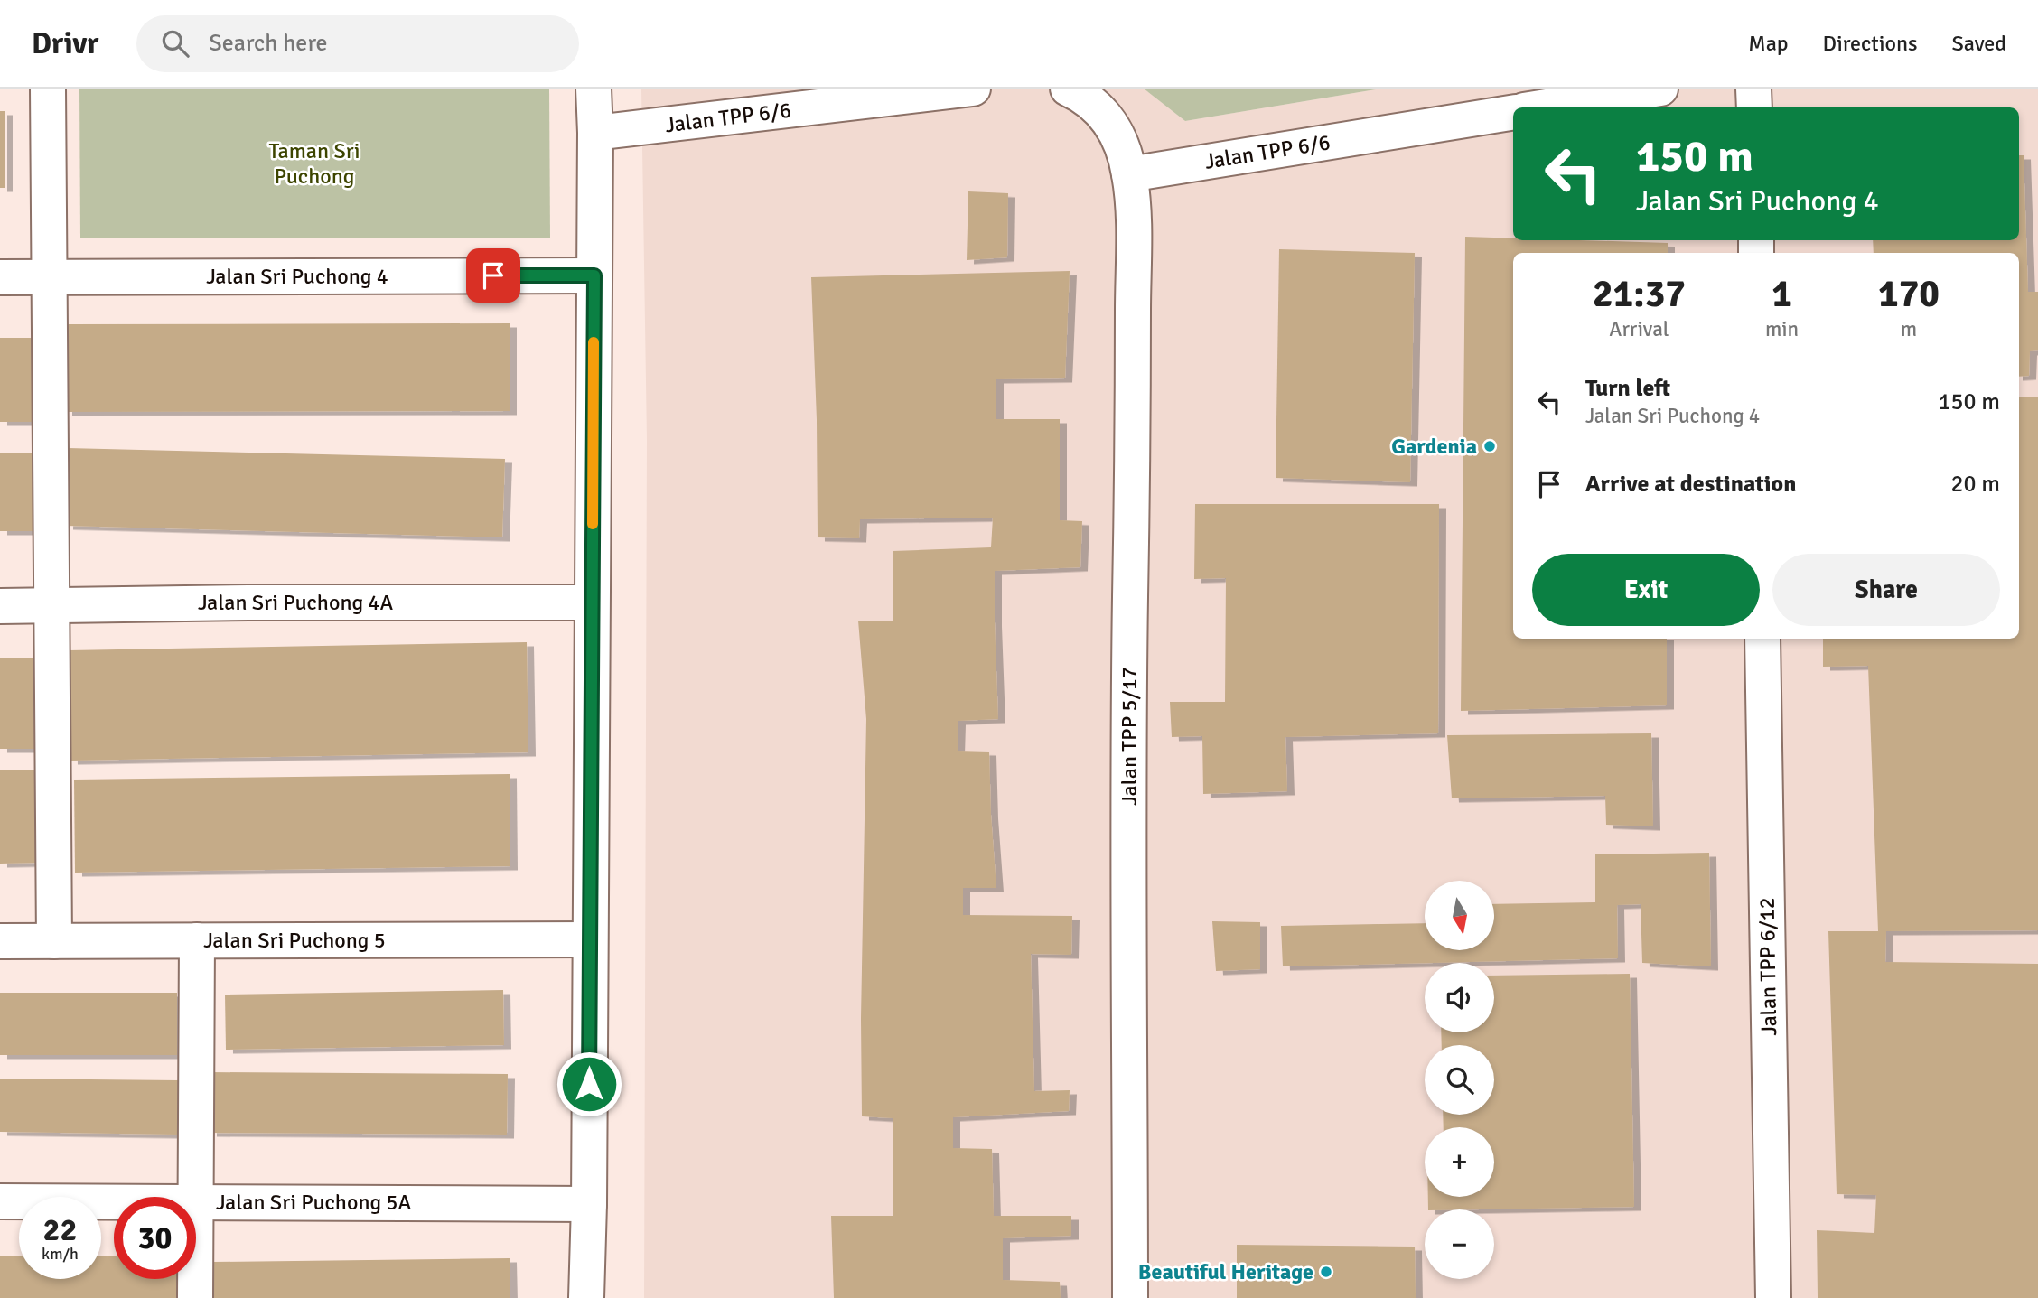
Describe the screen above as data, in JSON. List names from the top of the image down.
{
  "streets": {
    "street": [
      "Jalan TPP 6/6",
      "Jalan Sri Puchong 4",
      "Jalan Sri Puchong 4A",
      "Jalan TPP 5/17",
      "Jalan Sri Puchong 5",
      "Jalan TPP 6/12",
      "Jalan Sri Puchong 5A"
    ]
  },
  "crossings": [
    ["Jalan TPP 6/6", "Jalan TPP 5/17"]
  ],
  "parks": ["Taman Sri Puchong"],
  "places": ["Gardenia", "Beautiful Heritage"],
  "north": "bottom",
  "page": {
    "header": "Drivr",
    "search": "Search here",
    "nav": ["Map", "Directions", "Saved"],
    "turn": ["150 m", "Jalan Sri Puchong 4"],
    "eta": [
      "21:37",
      "Arrival",
      "1",
      "min",
      "170",
      "m"
    ],
    "list": [
      {
        "name": "Turn left",
        "note": "Jalan Sri Puchong 4",
        "value": "150 m"
      },
      {
        "name": "Arrive at destination",
        "value": "20 m"
      }
    ],
    "buttons": ["Exit", "Share"],
    "map_buttons": ["+", "−"],
    "speed": "22 km/h",
    "limit": "30"
  }
}
